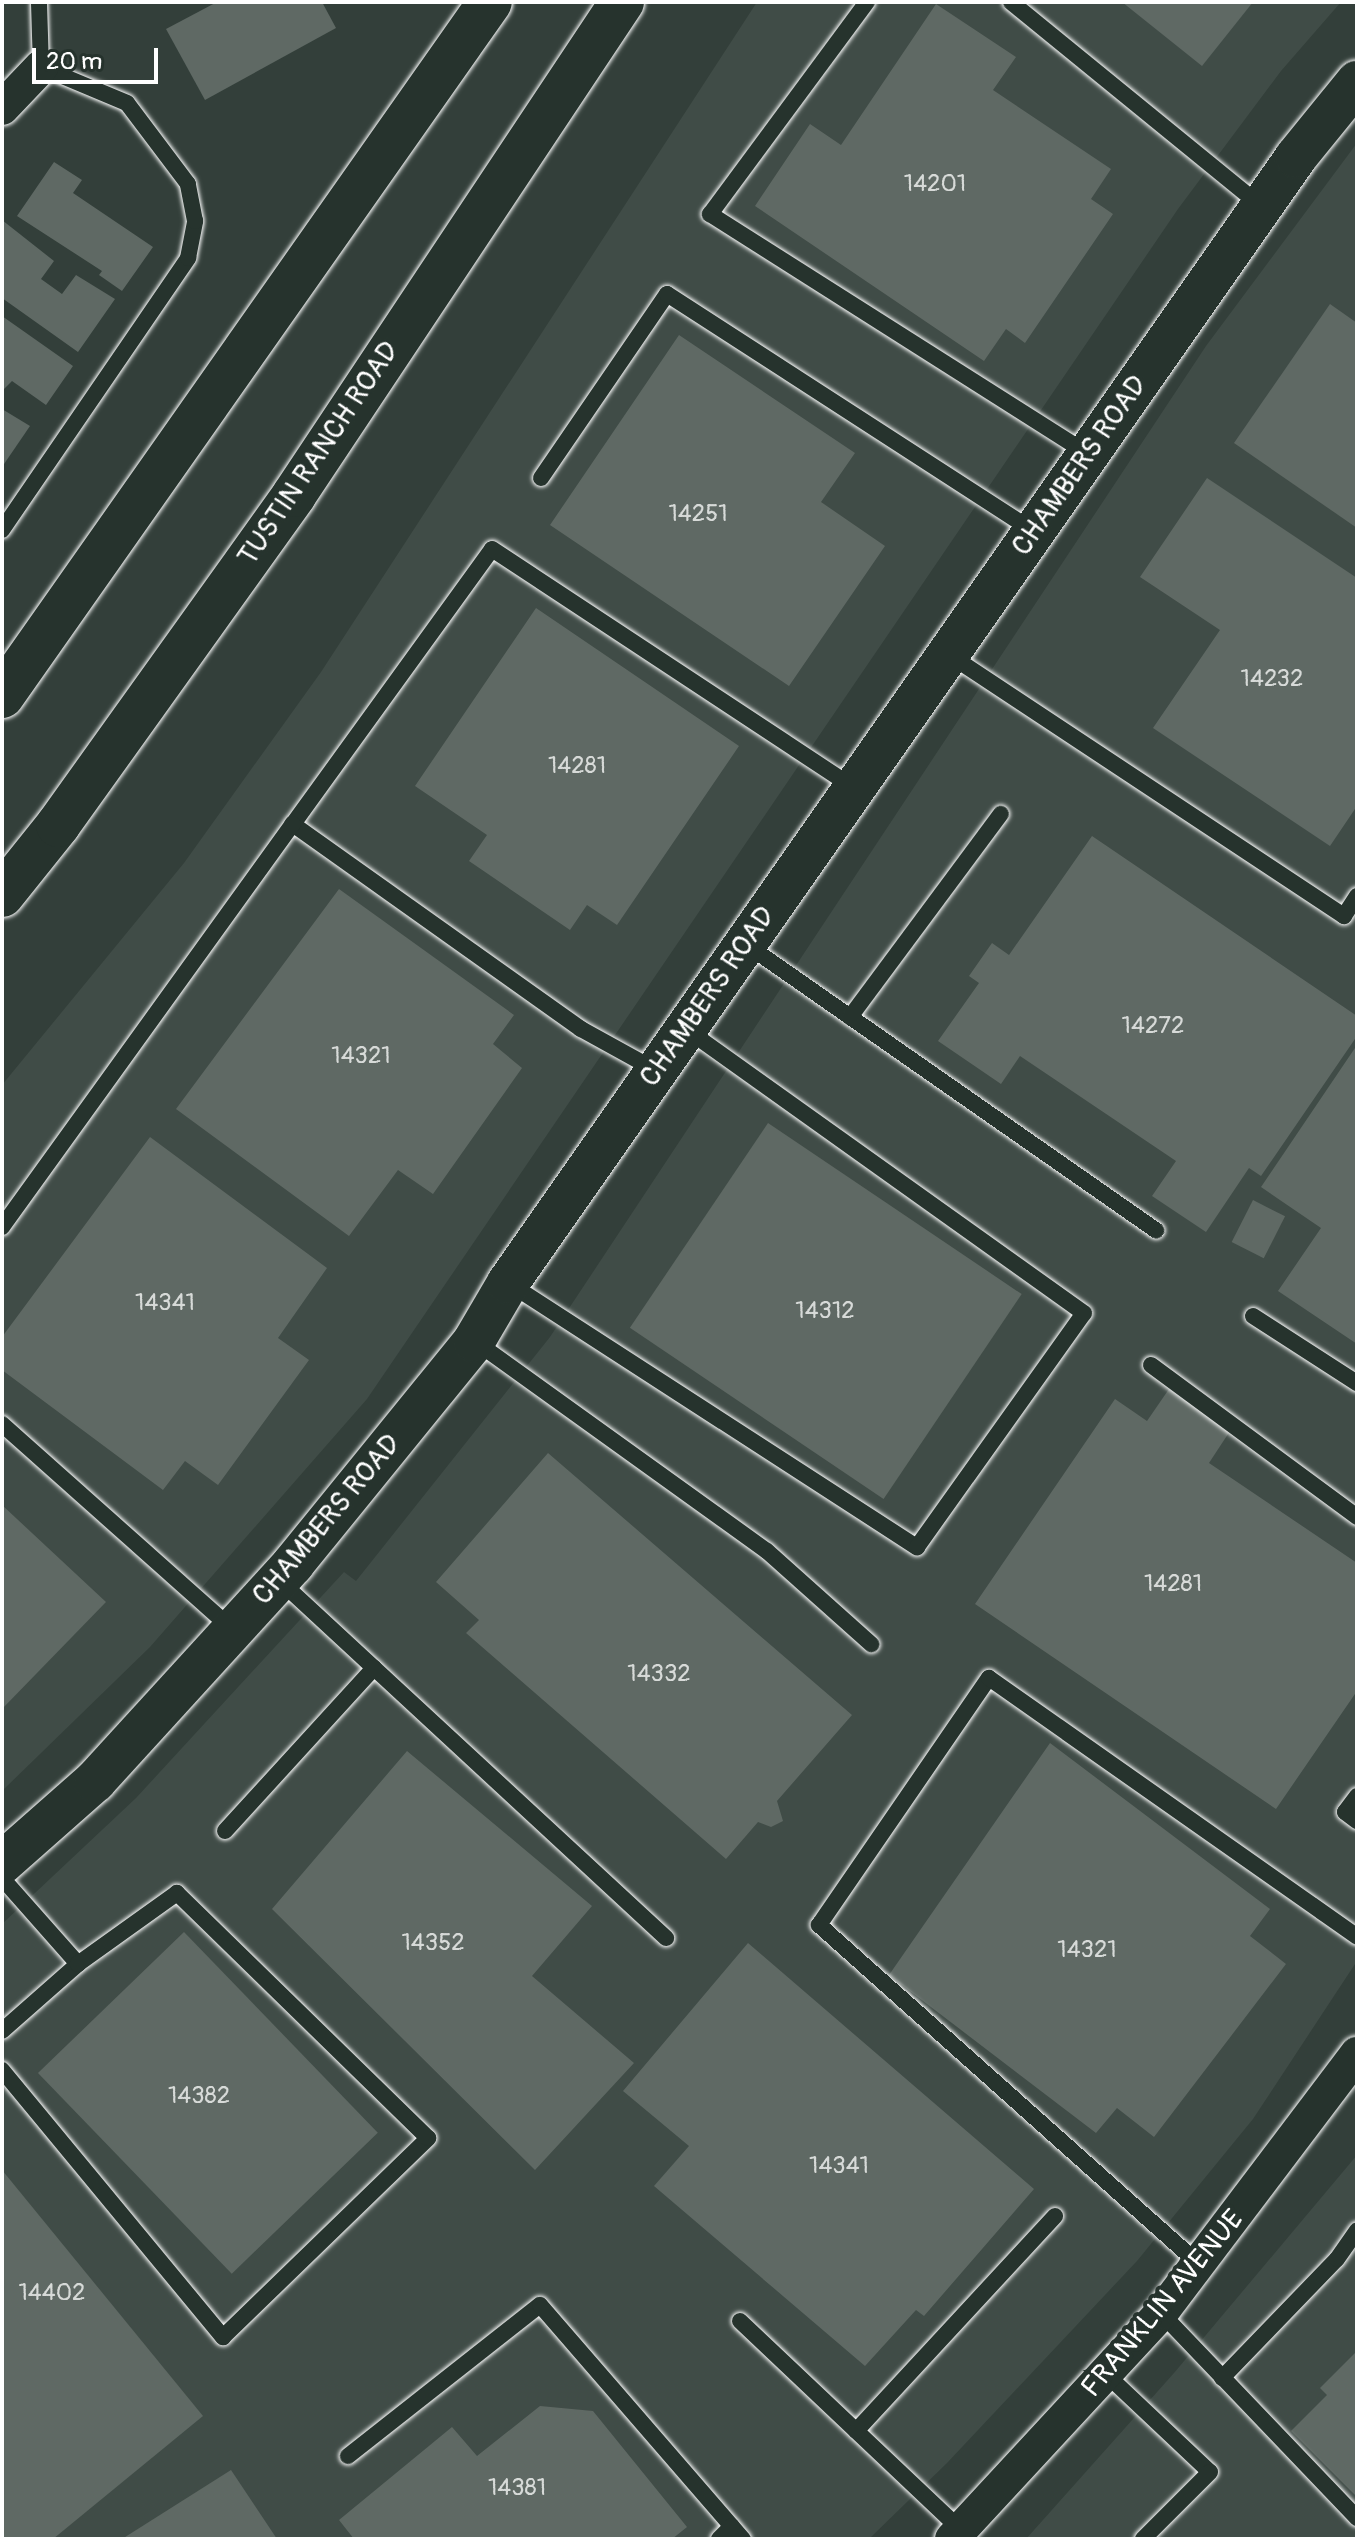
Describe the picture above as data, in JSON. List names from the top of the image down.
{
  "streets": {
    "main road": ["TUSTIN RANCH ROAD"],
    "street": ["CHAMBERS ROAD", "FRANKLIN AVENUE"]
  },
  "house_numbers": [
    "14201",
    "14251",
    "14232",
    "14281",
    "14272",
    "14321",
    "14341",
    "14312",
    "14281",
    "14332",
    "14352",
    "14321",
    "14382",
    "14341",
    "14402",
    "14381"
  ],
  "scale_bar": "20 m"
}
